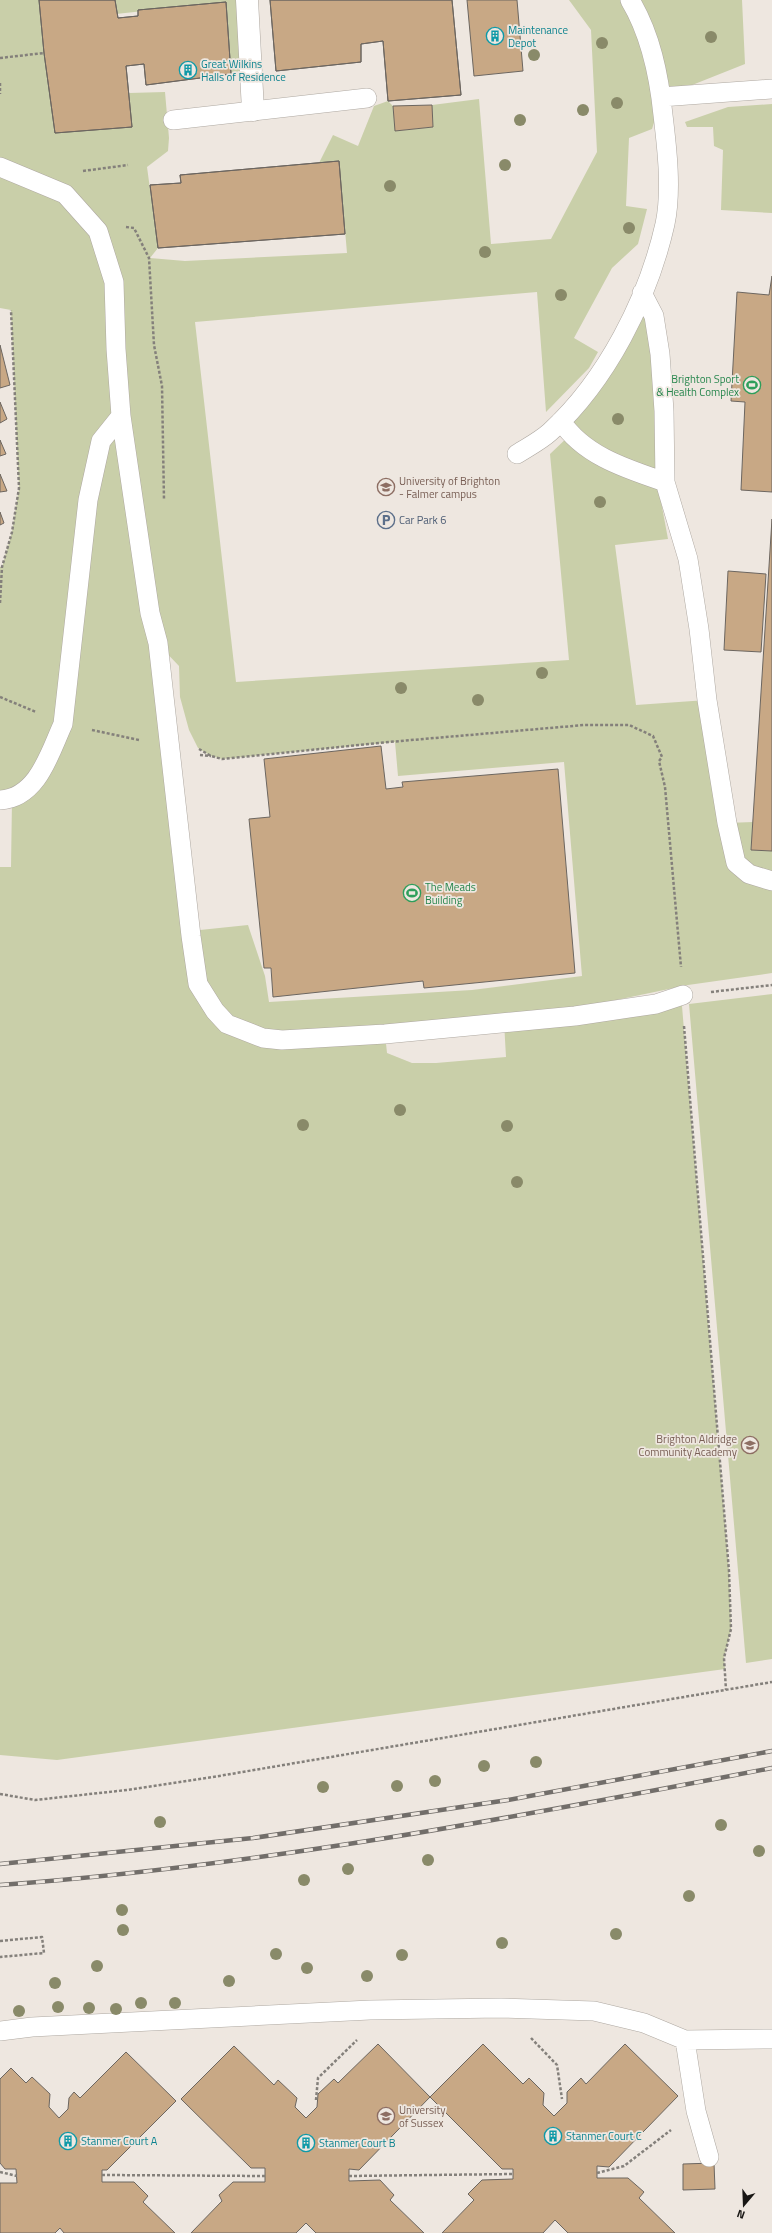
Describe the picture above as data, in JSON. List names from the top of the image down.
{
  "places": {
    "building": [
      "Maintenance Depot",
      "Great Wilkins Halls of Residence",
      "Stanmer Court C",
      "Stanmer Court A",
      "Stanmer Court B"
    ],
    "sports": ["Brighton Sport & Health Complex", "The Meads Building"],
    "school or university": ["University of Brighton - Falmer campus", "Brighton Aldridge Community Academy", "University of Sussex"],
    "parking": ["Car Park 6"]
  },
  "north": "bottom"
}
